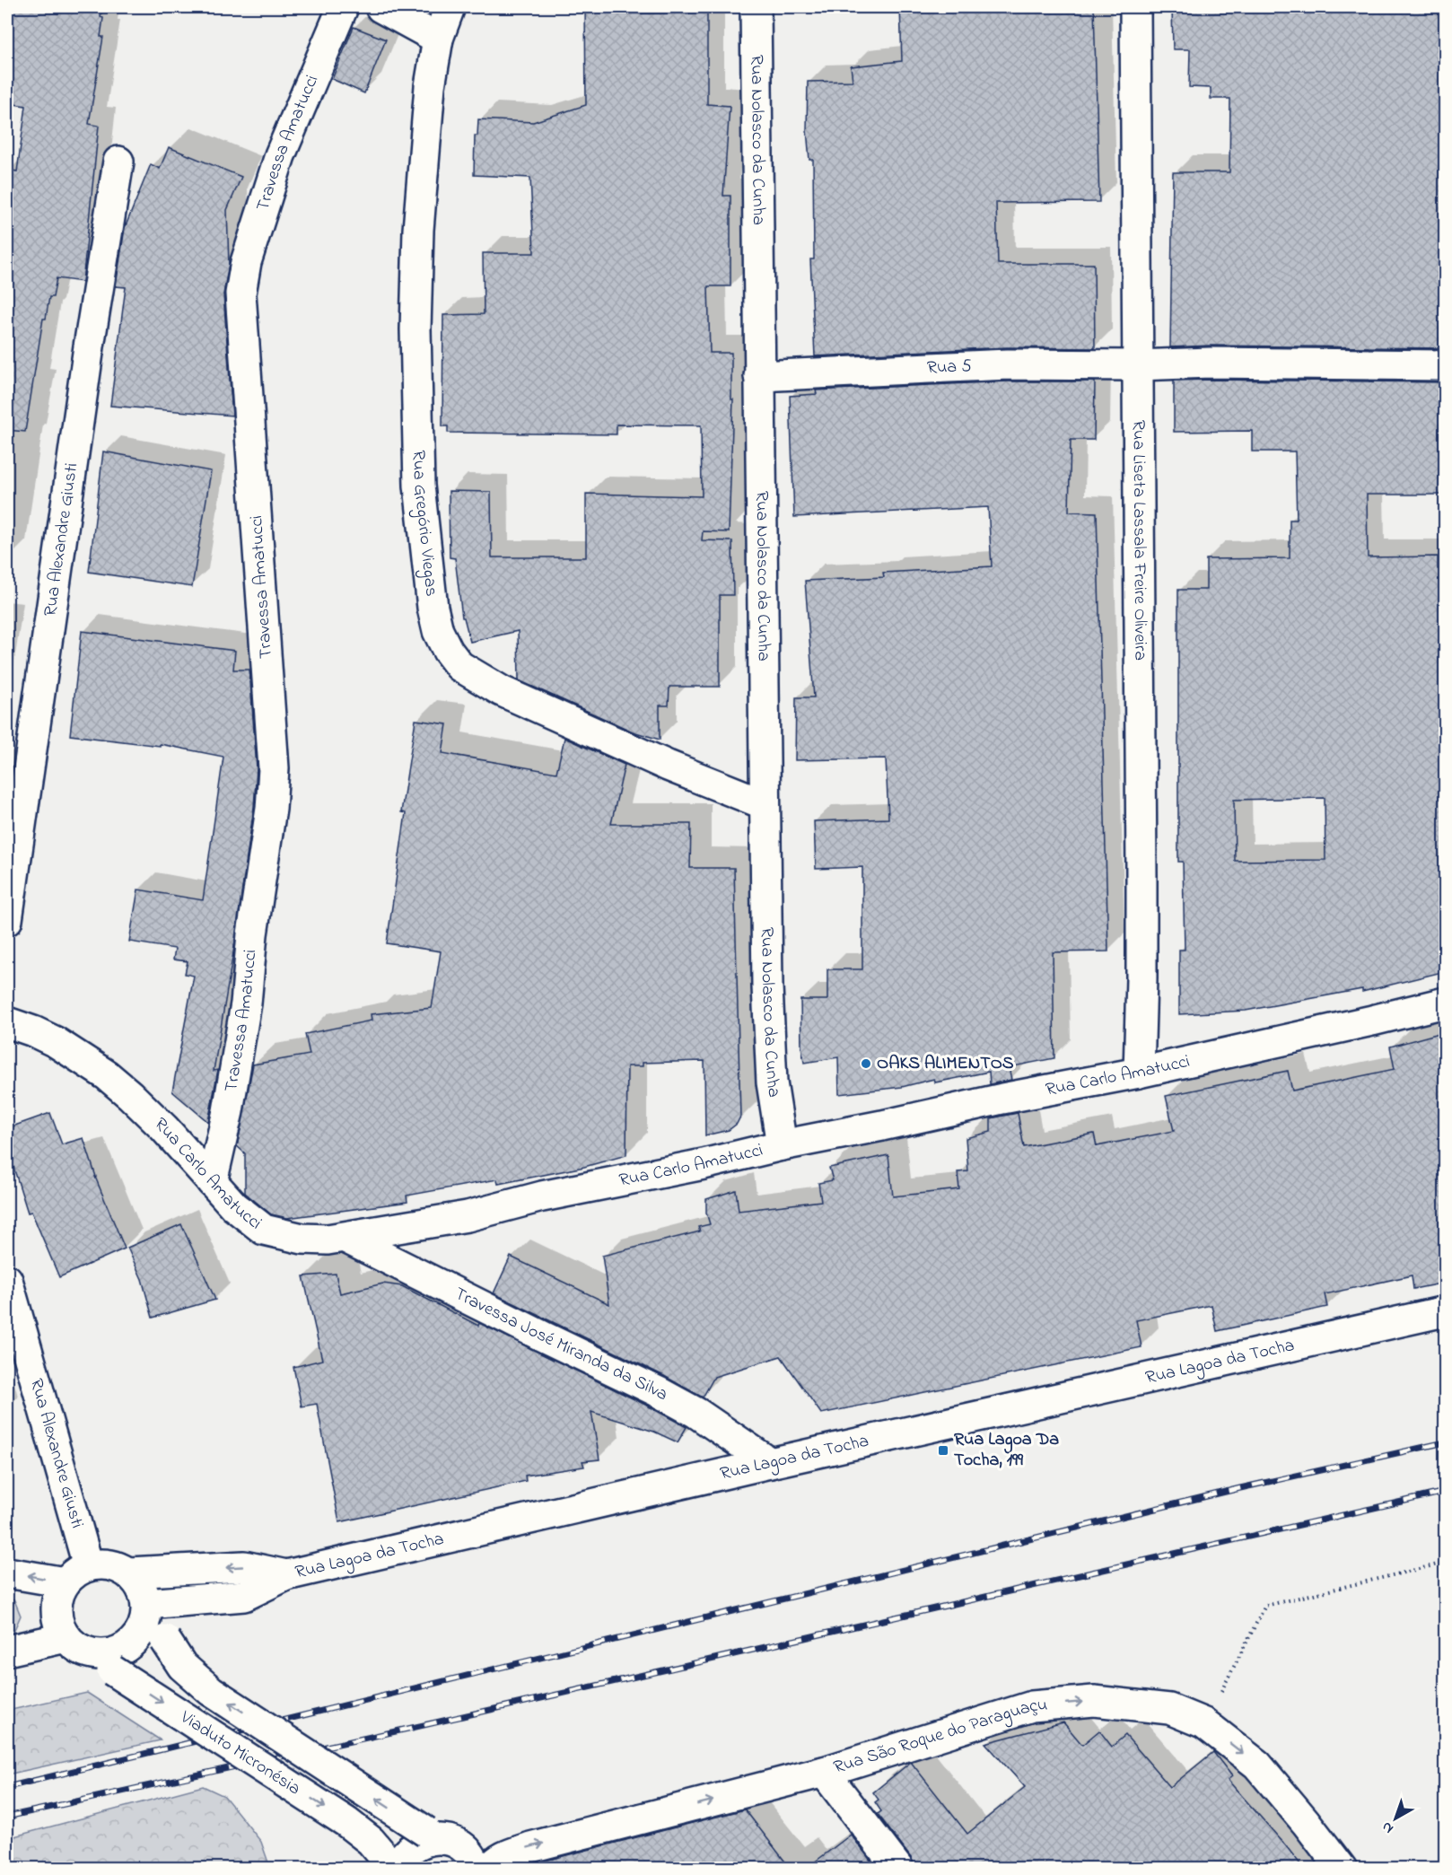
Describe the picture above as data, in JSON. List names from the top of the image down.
{
  "streets": {
    "street": [
      "Rua Nolasco da Cunha",
      "Travessa Amatucci",
      "Rua 5",
      "Rua Gregório Viegas",
      "Rua Liseta Lassala Freire Oliveira",
      "Rua Alexandre Giusti",
      "Rua Carlo Amatucci",
      "Travessa José Miranda da Silva",
      "Rua Lagoa da Tocha",
      "Rua São Roque do Paraguaçu",
      "Viaduto Micronésia"
    ]
  },
  "crossings": [
    ["Rua Nolasco da Cunha", "Rua 5"],
    ["Rua Nolasco da Cunha", "Rua Gregório Viegas"],
    ["Rua Nolasco da Cunha", "Rua Carlo Amatucci"],
    ["Travessa Amatucci", "Rua Carlo Amatucci"],
    ["Rua 5", "Rua Liseta Lassala Freire Oliveira"],
    ["Rua Liseta Lassala Freire Oliveira", "Rua Carlo Amatucci"],
    ["Rua Alexandre Giusti", "Rua Lagoa da Tocha"],
    ["Rua Alexandre Giusti", "Viaduto Micronésia"],
    ["Rua Carlo Amatucci", "Travessa José Miranda da Silva"],
    ["Travessa José Miranda da Silva", "Rua Lagoa da Tocha"],
    ["Rua Lagoa da Tocha", "Viaduto Micronésia"]
  ],
  "one_way": ["Rua São Roque do Paraguaçu"],
  "places": {
    "other": ["OAKS ALIMENTOS"],
    "transit": ["Rua Lagoa Da Tocha, 199"]
  },
  "north": "bottom left"
}
